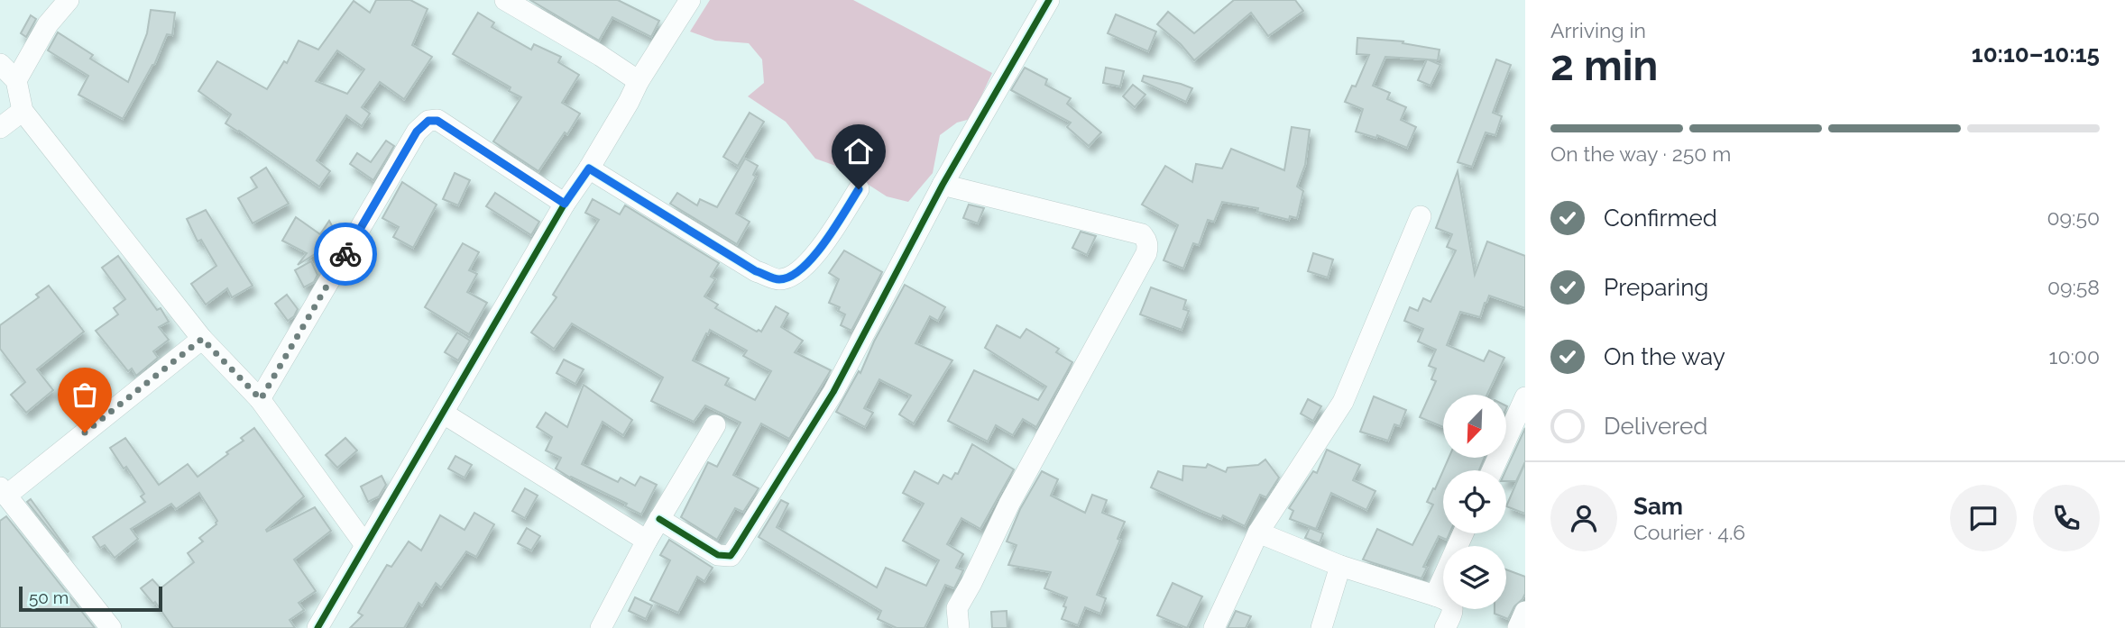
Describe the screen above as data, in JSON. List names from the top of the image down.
{
  "scale_bar": "50 m",
  "north": "bottom left",
  "page": {
    "heading": ["2 min", "Arriving in", "10:10–10:15"],
    "panel": ["Sam", "Courier · 4.6"],
    "bar": "On the way · 250 m",
    "list": [
      ["Confirmed", "09:50"],
      ["Preparing", "09:58"],
      ["On the way", "10:00"],
      "Delivered"
    ],
    "scale": "50 m"
  }
}
